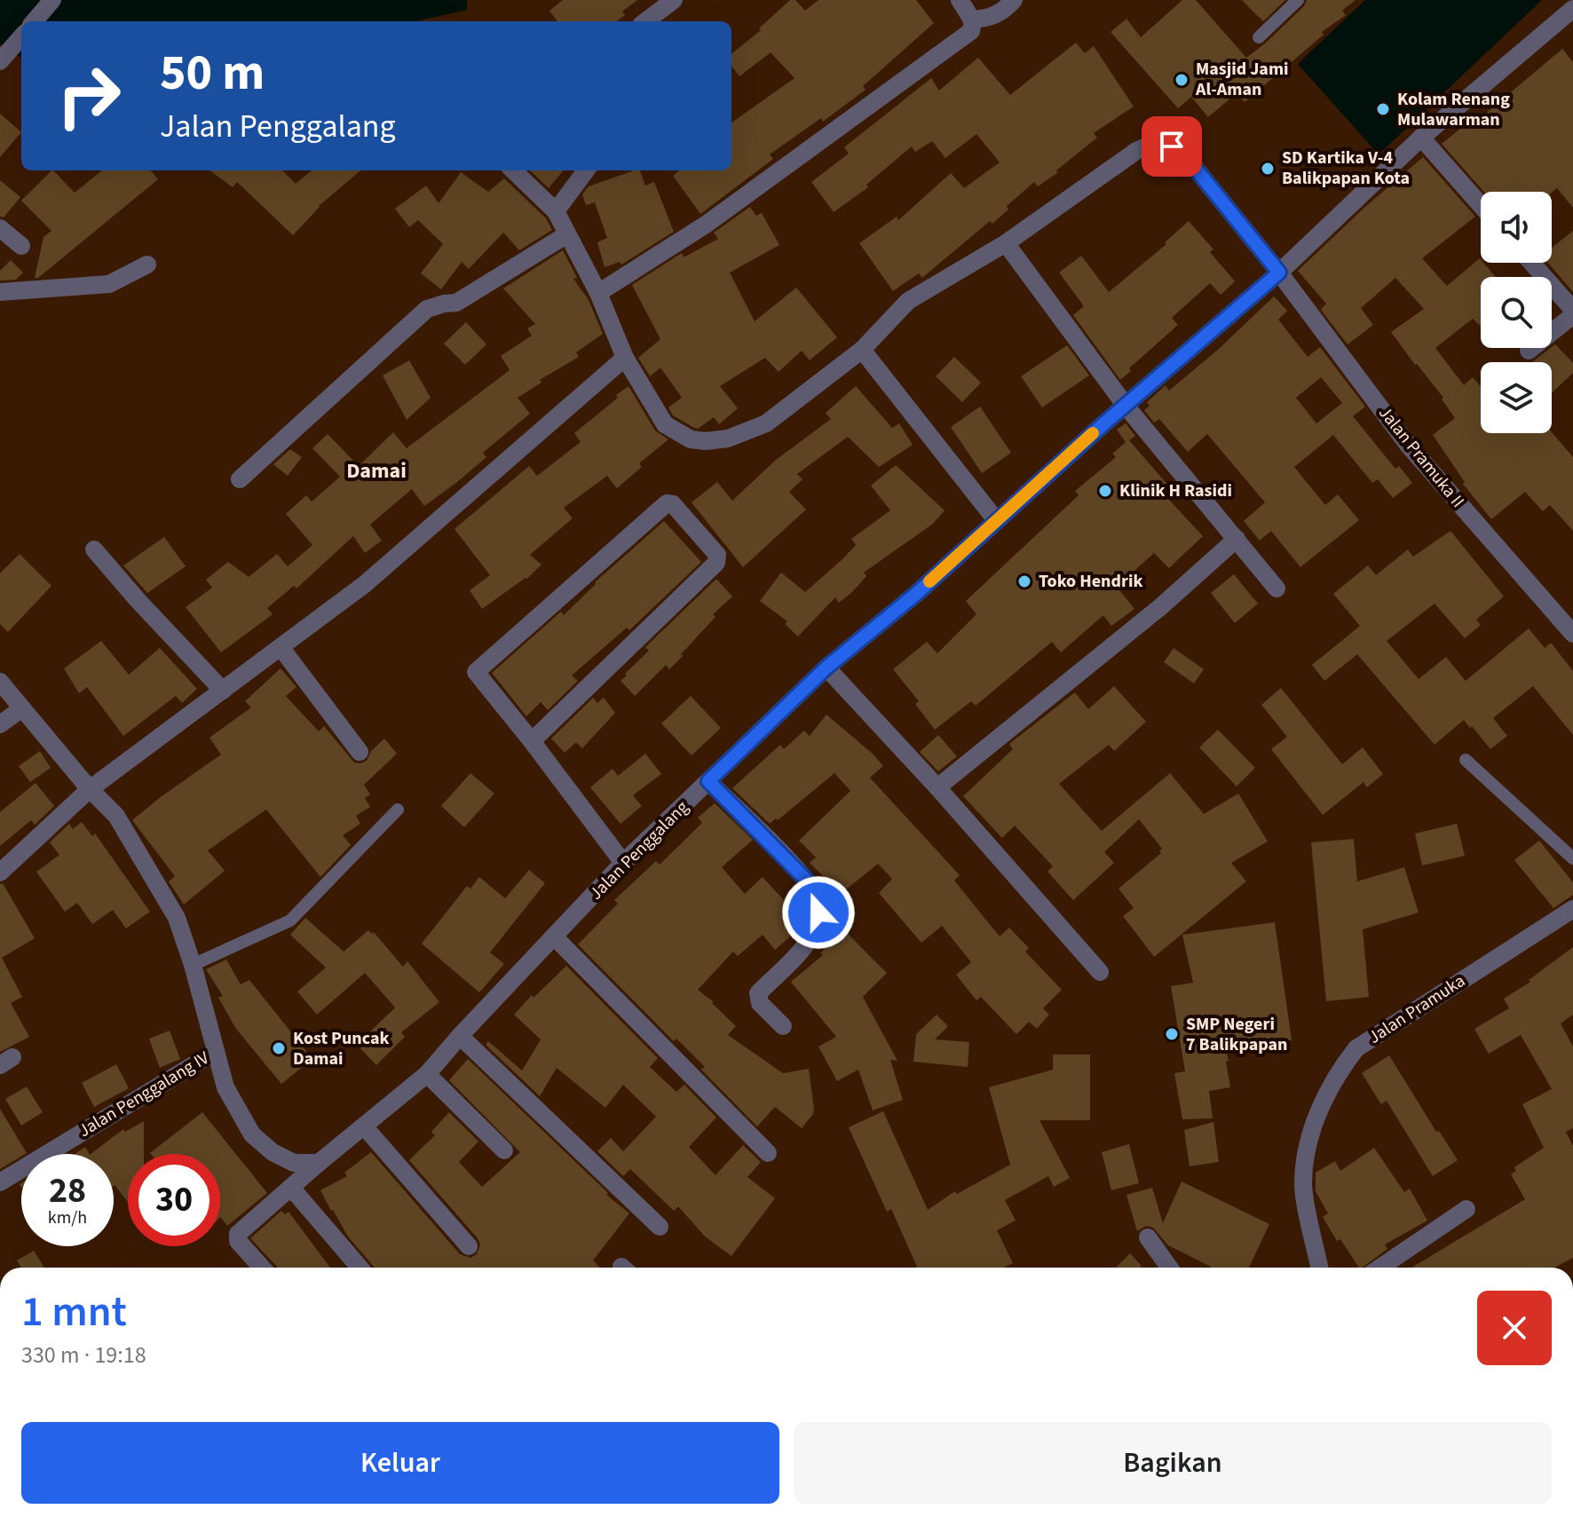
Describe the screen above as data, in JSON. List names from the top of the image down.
{
  "streets": {
    "street": [
      "Jalan Pramuka II",
      "Jalan Penggalang",
      "Jalan Pramuka",
      "Jalan Penggalang IV"
    ]
  },
  "crossings": [
    ["Jalan Pramuka II", "Jalan Penggalang"]
  ],
  "districts": ["Damai"],
  "places": [
    "Masjid Jami Al-Aman",
    "Kolam Renang Mulawarman",
    "SD Kartika V-4 Balikpapan Kota",
    "Klinik H Rasidi",
    "Toko Hendrik",
    "SMP Negeri 7 Balikpapan",
    "Kost Puncak Damai"
  ],
  "page": {
    "turn": ["50 m", "Jalan Penggalang"],
    "speed": "28 km/h",
    "limit": "30",
    "heading": ["1 mnt", "330 m · 19:18"],
    "buttons": ["Keluar", "Bagikan"]
  }
}
